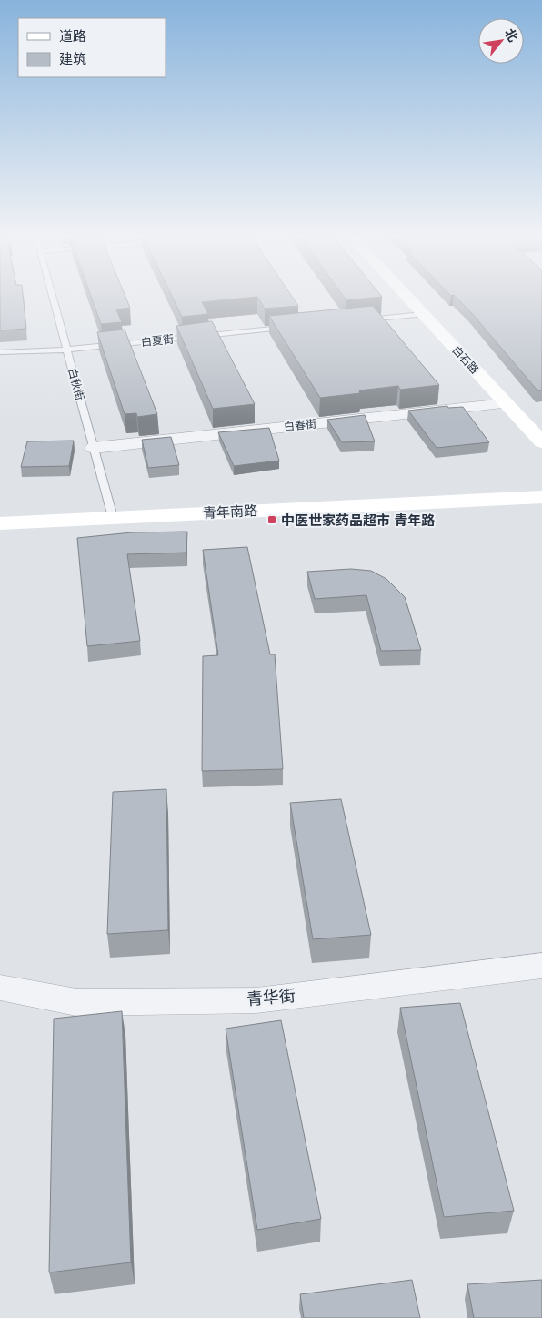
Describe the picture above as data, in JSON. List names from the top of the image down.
{
  "streets": {
    "main road": ["白石路", "青年南路"],
    "street": ["白春街", "青华街"],
    "lane": ["白夏街", "白秋街"]
  },
  "crossings": [
    ["白夏街", "白秋街"],
    ["白石路", "白春街"],
    ["白秋街", "白春街"],
    ["白秋街", "青年南路"]
  ],
  "places": {
    "transit": ["中医世家药品超市 青年路"]
  },
  "legend": ["道路", "建筑"],
  "north": "top right"
}
